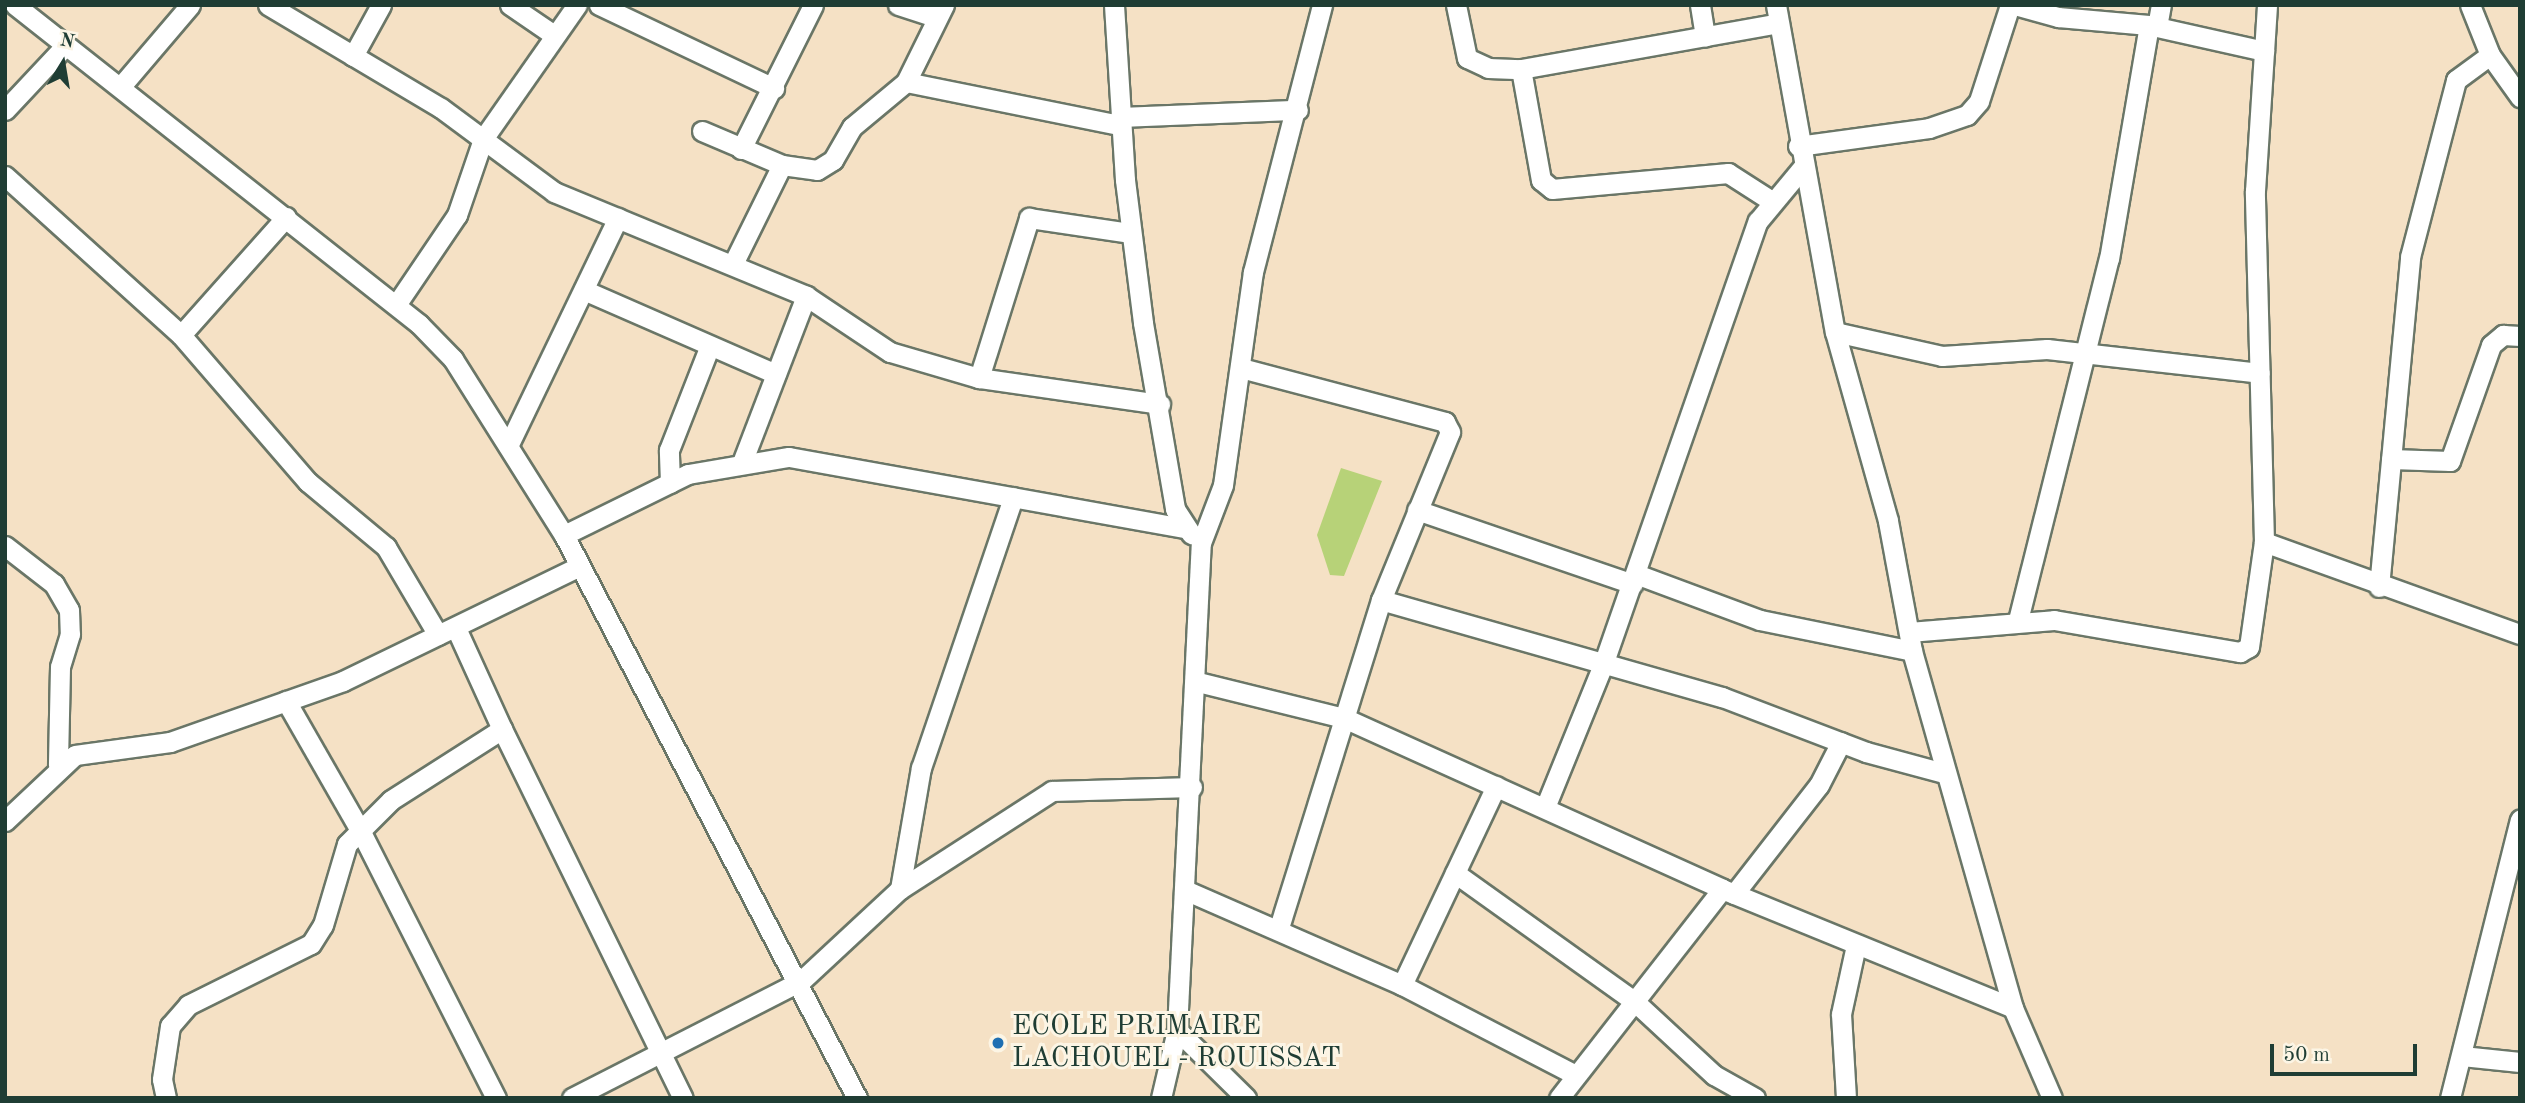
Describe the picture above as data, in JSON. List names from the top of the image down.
{
  "places": ["ECOLE PRIMAIRE LACHOUEL - ROUISSAT"],
  "scale_bar": "50 m",
  "north": "top"
}
